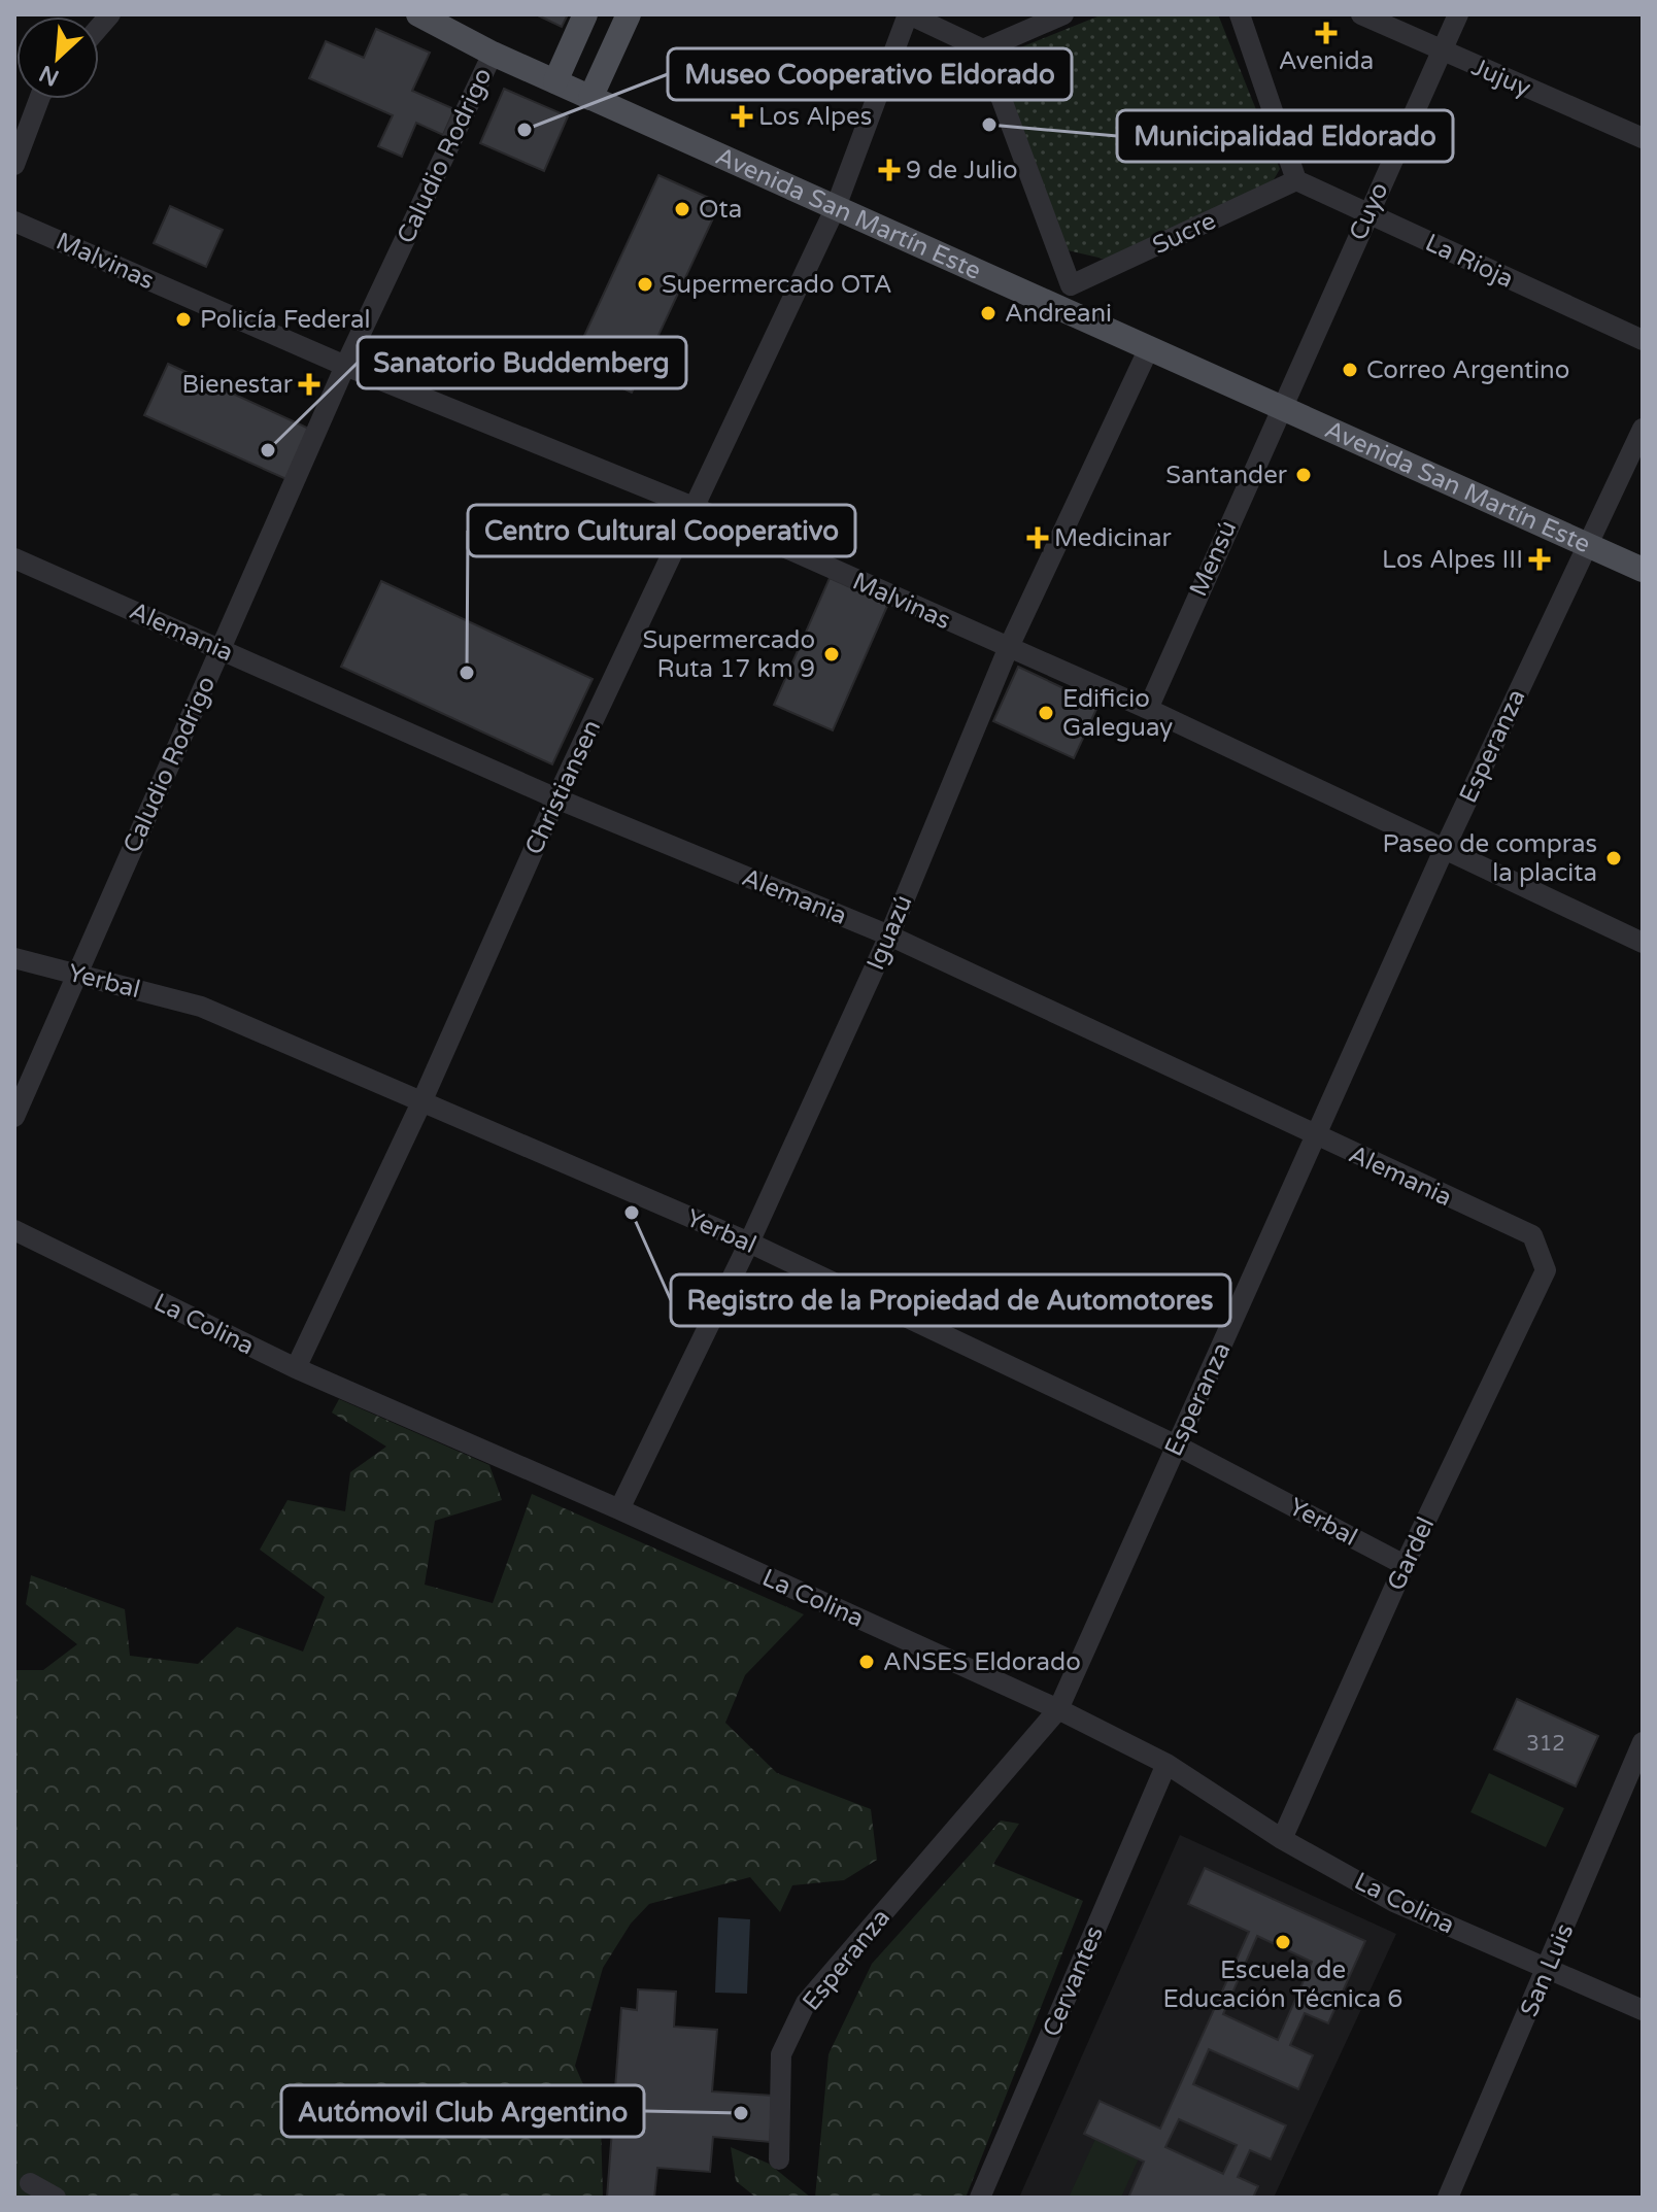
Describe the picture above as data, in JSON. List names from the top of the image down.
{
  "streets": {
    "main road": ["Avenida San Martín Este"],
    "street": [
      "Jujuy",
      "Caludio Rodrigo",
      "Cuyo",
      "Sucre",
      "Malvinas",
      "La Rioja",
      "Mensú",
      "Alemania",
      "Esperanza",
      "Christiansen",
      "Iguazú",
      "Yerbal",
      "La Colina",
      "Gardel",
      "San Luis",
      "Cervantes"
    ]
  },
  "crossings": [
    ["Jujuy", "Cuyo"],
    ["Caludio Rodrigo", "Avenida San Martín Este"],
    ["Caludio Rodrigo", "Malvinas"],
    ["Caludio Rodrigo", "Alemania"],
    ["Caludio Rodrigo", "Yerbal"],
    ["Cuyo", "Avenida San Martín Este"],
    ["Cuyo", "La Rioja"],
    ["Cuyo", "Mensú"],
    ["Avenida San Martín Este", "Mensú"],
    ["Avenida San Martín Este", "Esperanza"],
    ["Avenida San Martín Este", "Christiansen"],
    ["Avenida San Martín Este", "Iguazú"],
    ["Sucre", "La Rioja"],
    ["Malvinas", "Mensú"],
    ["Malvinas", "Esperanza"],
    ["Malvinas", "Christiansen"],
    ["Malvinas", "Iguazú"],
    ["Alemania", "Esperanza"],
    ["Alemania", "Christiansen"],
    ["Alemania", "Iguazú"],
    ["Alemania", "Gardel"],
    ["Esperanza", "Yerbal"],
    ["Esperanza", "La Colina"],
    ["Christiansen", "Yerbal"],
    ["Christiansen", "La Colina"],
    ["Iguazú", "Yerbal"],
    ["Iguazú", "La Colina"],
    ["Yerbal", "Gardel"],
    ["La Colina", "Gardel"],
    ["La Colina", "San Luis"],
    ["La Colina", "Cervantes"]
  ],
  "places": {
    "health": [
      "Avenida",
      "Los Alpes",
      "9 de Julio",
      "Bienestar",
      "Medicinar",
      "Los Alpes III"
    ],
    "other": [
      "Municipalidad Eldorado",
      "Museo Cooperativo Eldorado",
      "Ota",
      "Supermercado OTA",
      "Andreani",
      "Policía Federal",
      "Correo Argentino",
      "Sanatorio Buddemberg",
      "Santander",
      "Supermercado Ruta 17 km 9",
      "Centro Cultural Cooperativo",
      "Edificio Galeguay",
      "Paseo de compras la placita",
      "Registro de la Propiedad de Automotores",
      "ANSES Eldorado",
      "Escuela de Educación Técnica 6",
      "Autómovil Club Argentino"
    ]
  },
  "house_numbers": ["312"],
  "north": "bottom left"
}
